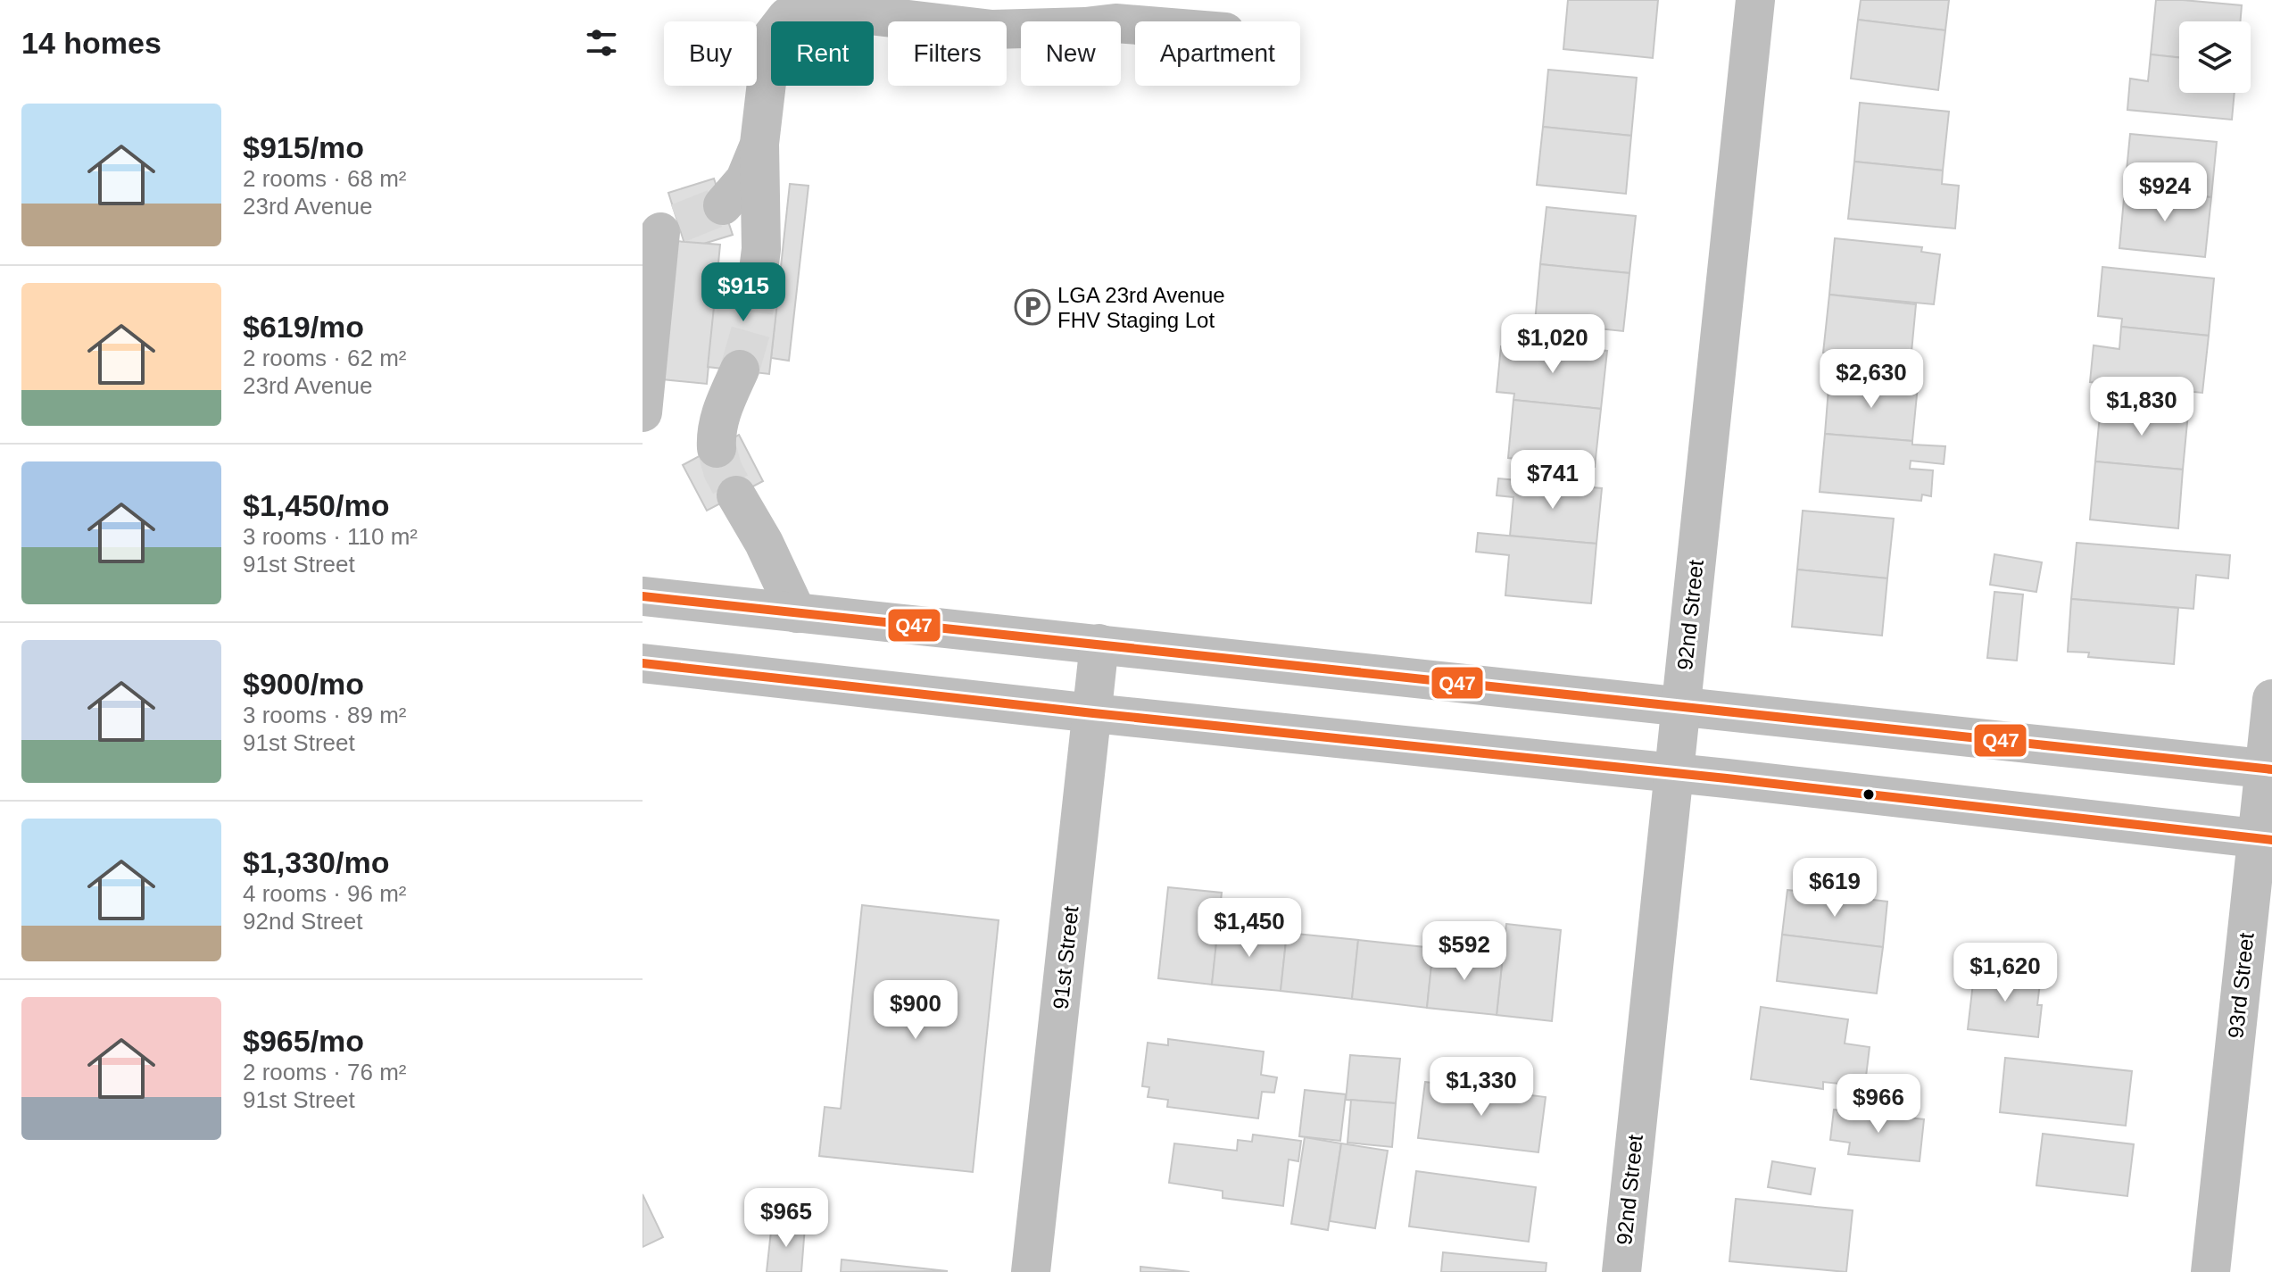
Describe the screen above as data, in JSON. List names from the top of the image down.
{
  "streets": {
    "street": ["92nd Street", "91st Street", "93rd Street"]
  },
  "places": {
    "parking": ["LGA 23rd Avenue FHV Staging Lot"]
  },
  "lines": ["transit line Q47"],
  "page": {
    "heading": "14 homes",
    "chip": [
      "Buy",
      "Rent",
      "Filters",
      "New",
      "Apartment"
    ],
    "list": [
      {
        "name": "$915/mo",
        "note": "2 rooms · 68 m² · 23rd Avenue"
      },
      {
        "name": "$619/mo",
        "note": "2 rooms · 62 m² · 23rd Avenue"
      },
      {
        "name": "$1,450/mo",
        "note": "3 rooms · 110 m² · 91st Street"
      },
      {
        "name": "$900/mo",
        "note": "3 rooms · 89 m² · 91st Street"
      },
      {
        "name": "$1,330/mo",
        "note": "4 rooms · 96 m² · 92nd Street"
      },
      {
        "name": "$965/mo",
        "note": "2 rooms · 76 m² · 91st Street"
      }
    ],
    "price": [
      "$924",
      "$915",
      "$1,020",
      "$2,630",
      "$1,830",
      "$741",
      "$619",
      "$1,450",
      "$592",
      "$1,620",
      "$900",
      "$1,330",
      "$966",
      "$965"
    ]
  }
}
